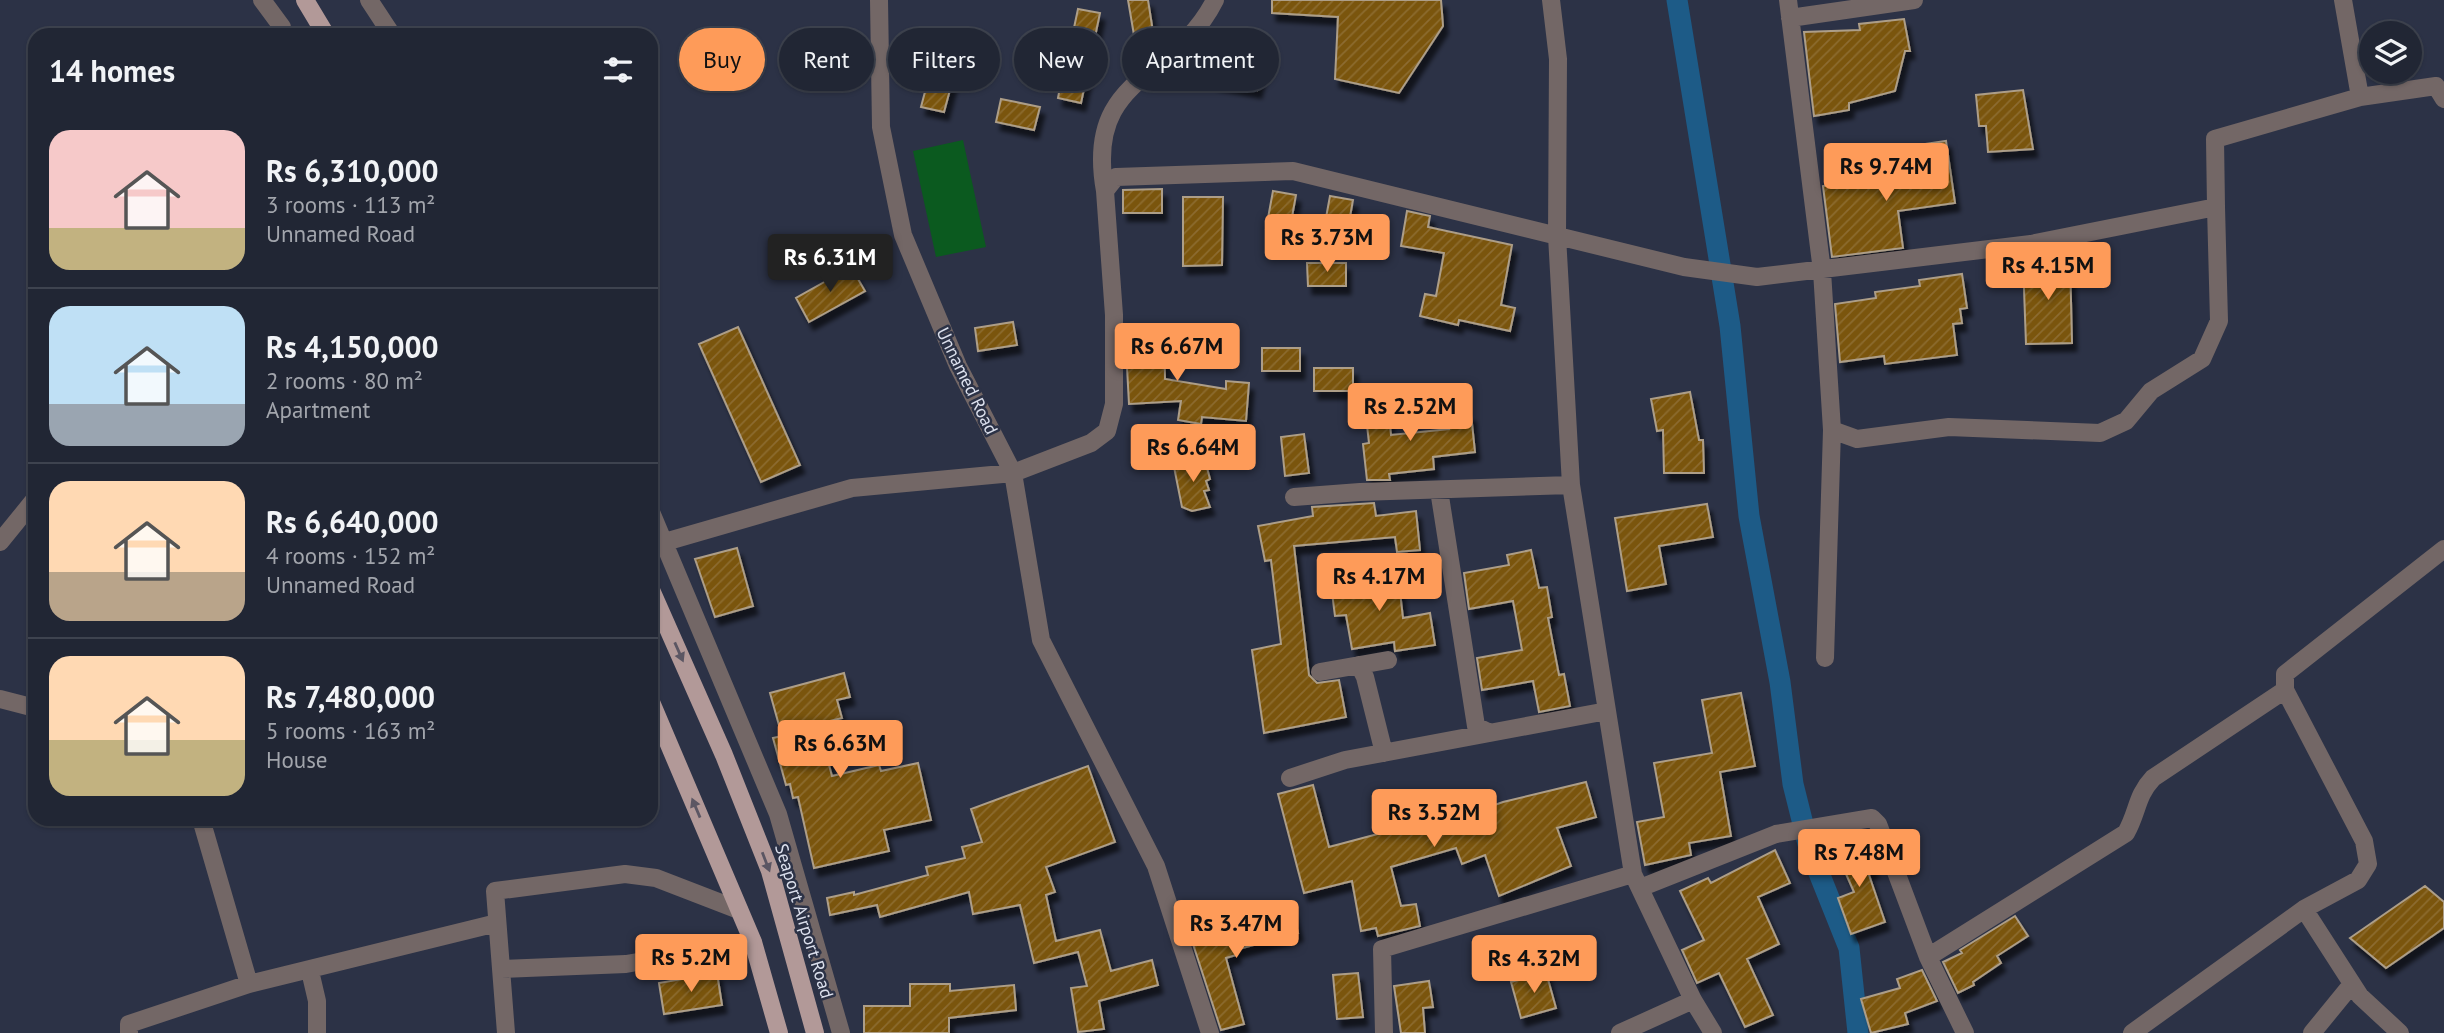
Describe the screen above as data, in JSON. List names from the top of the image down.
{
  "streets": {
    "main road": ["Seaport Airport Road"],
    "street": ["Unnamed Road"]
  },
  "page": {
    "chip": [
      "Buy",
      "Rent",
      "Filters",
      "New",
      "Apartment"
    ],
    "heading": "14 homes",
    "list": [
      {
        "name": "Rs 6,310,000",
        "note": "3 rooms · 113 m² · Unnamed Road"
      },
      {
        "name": "Rs 4,150,000",
        "note": "2 rooms · 80 m² · Apartment"
      },
      {
        "name": "Rs 6,640,000",
        "note": "4 rooms · 152 m² · Unnamed Road"
      },
      {
        "name": "Rs 7,480,000",
        "note": "5 rooms · 163 m² · House"
      }
    ],
    "price": [
      "Rs 9.74M",
      "Rs 3.73M",
      "Rs 6.31M",
      "Rs 4.15M",
      "Rs 6.67M",
      "Rs 2.52M",
      "Rs 6.64M",
      "Rs 4.17M",
      "Rs 6.63M",
      "Rs 3.52M",
      "Rs 7.48M",
      "Rs 3.47M",
      "Rs 5.2M",
      "Rs 4.32M"
    ]
  }
}
